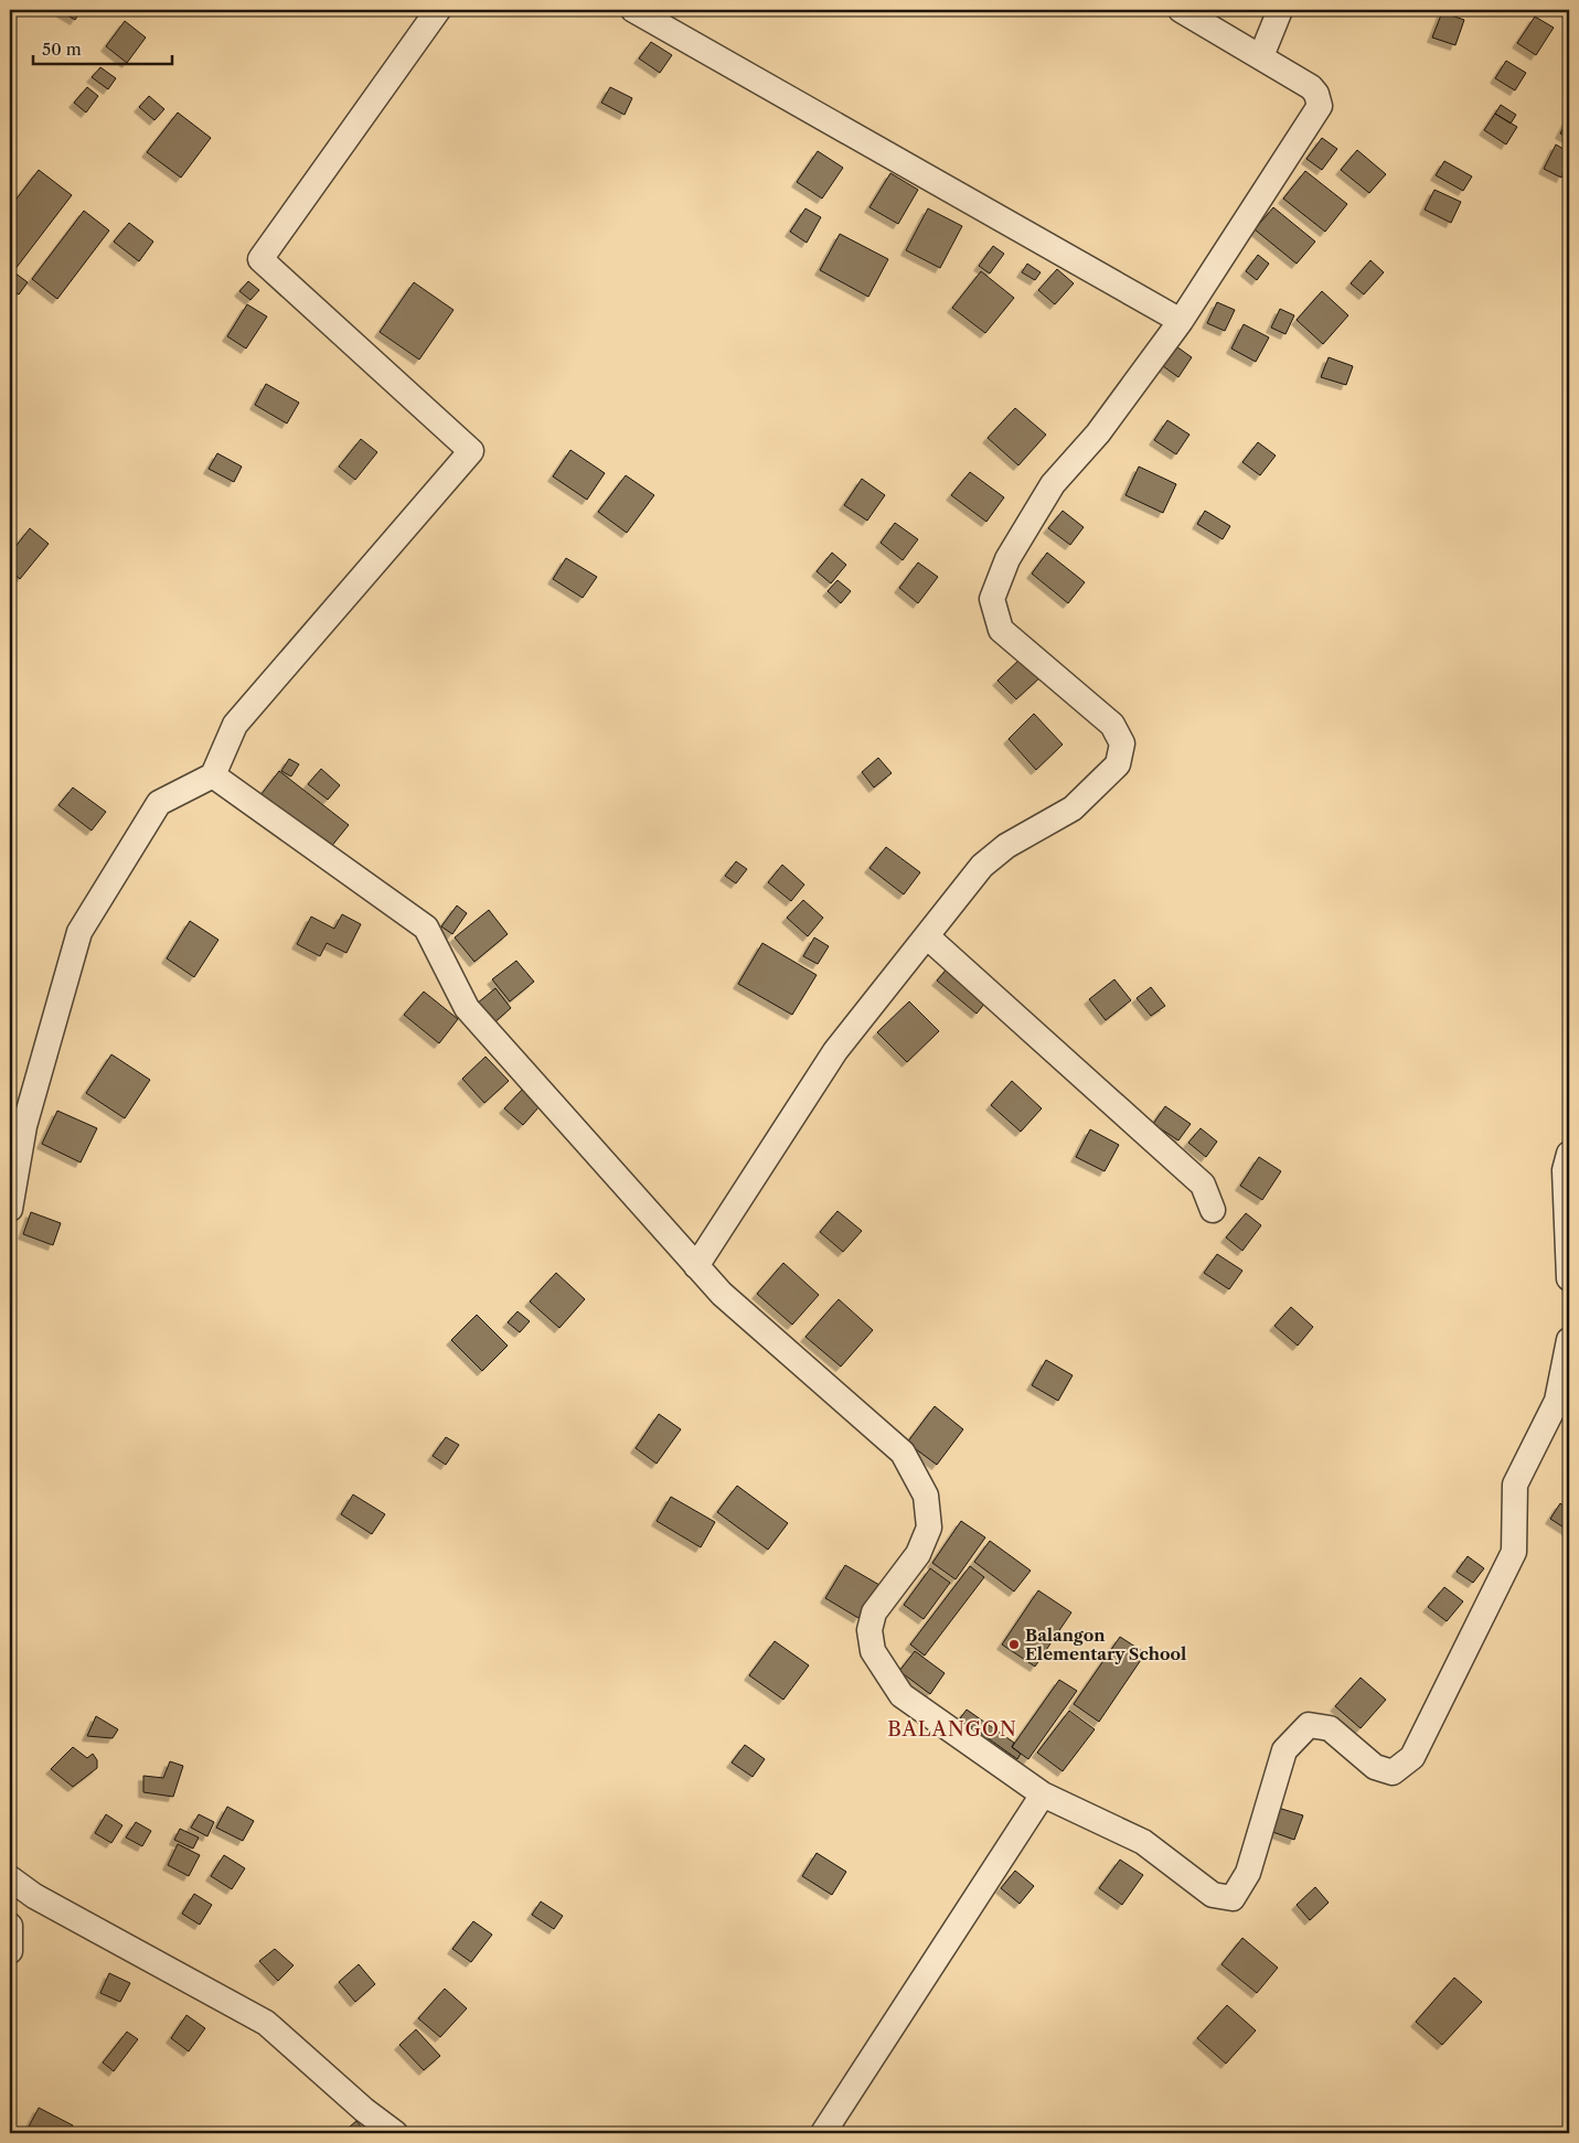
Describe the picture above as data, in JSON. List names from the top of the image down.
{
  "districts": ["BALANGON"],
  "places": ["Balangon Elementary School"],
  "scale_bar": "50 m"
}
